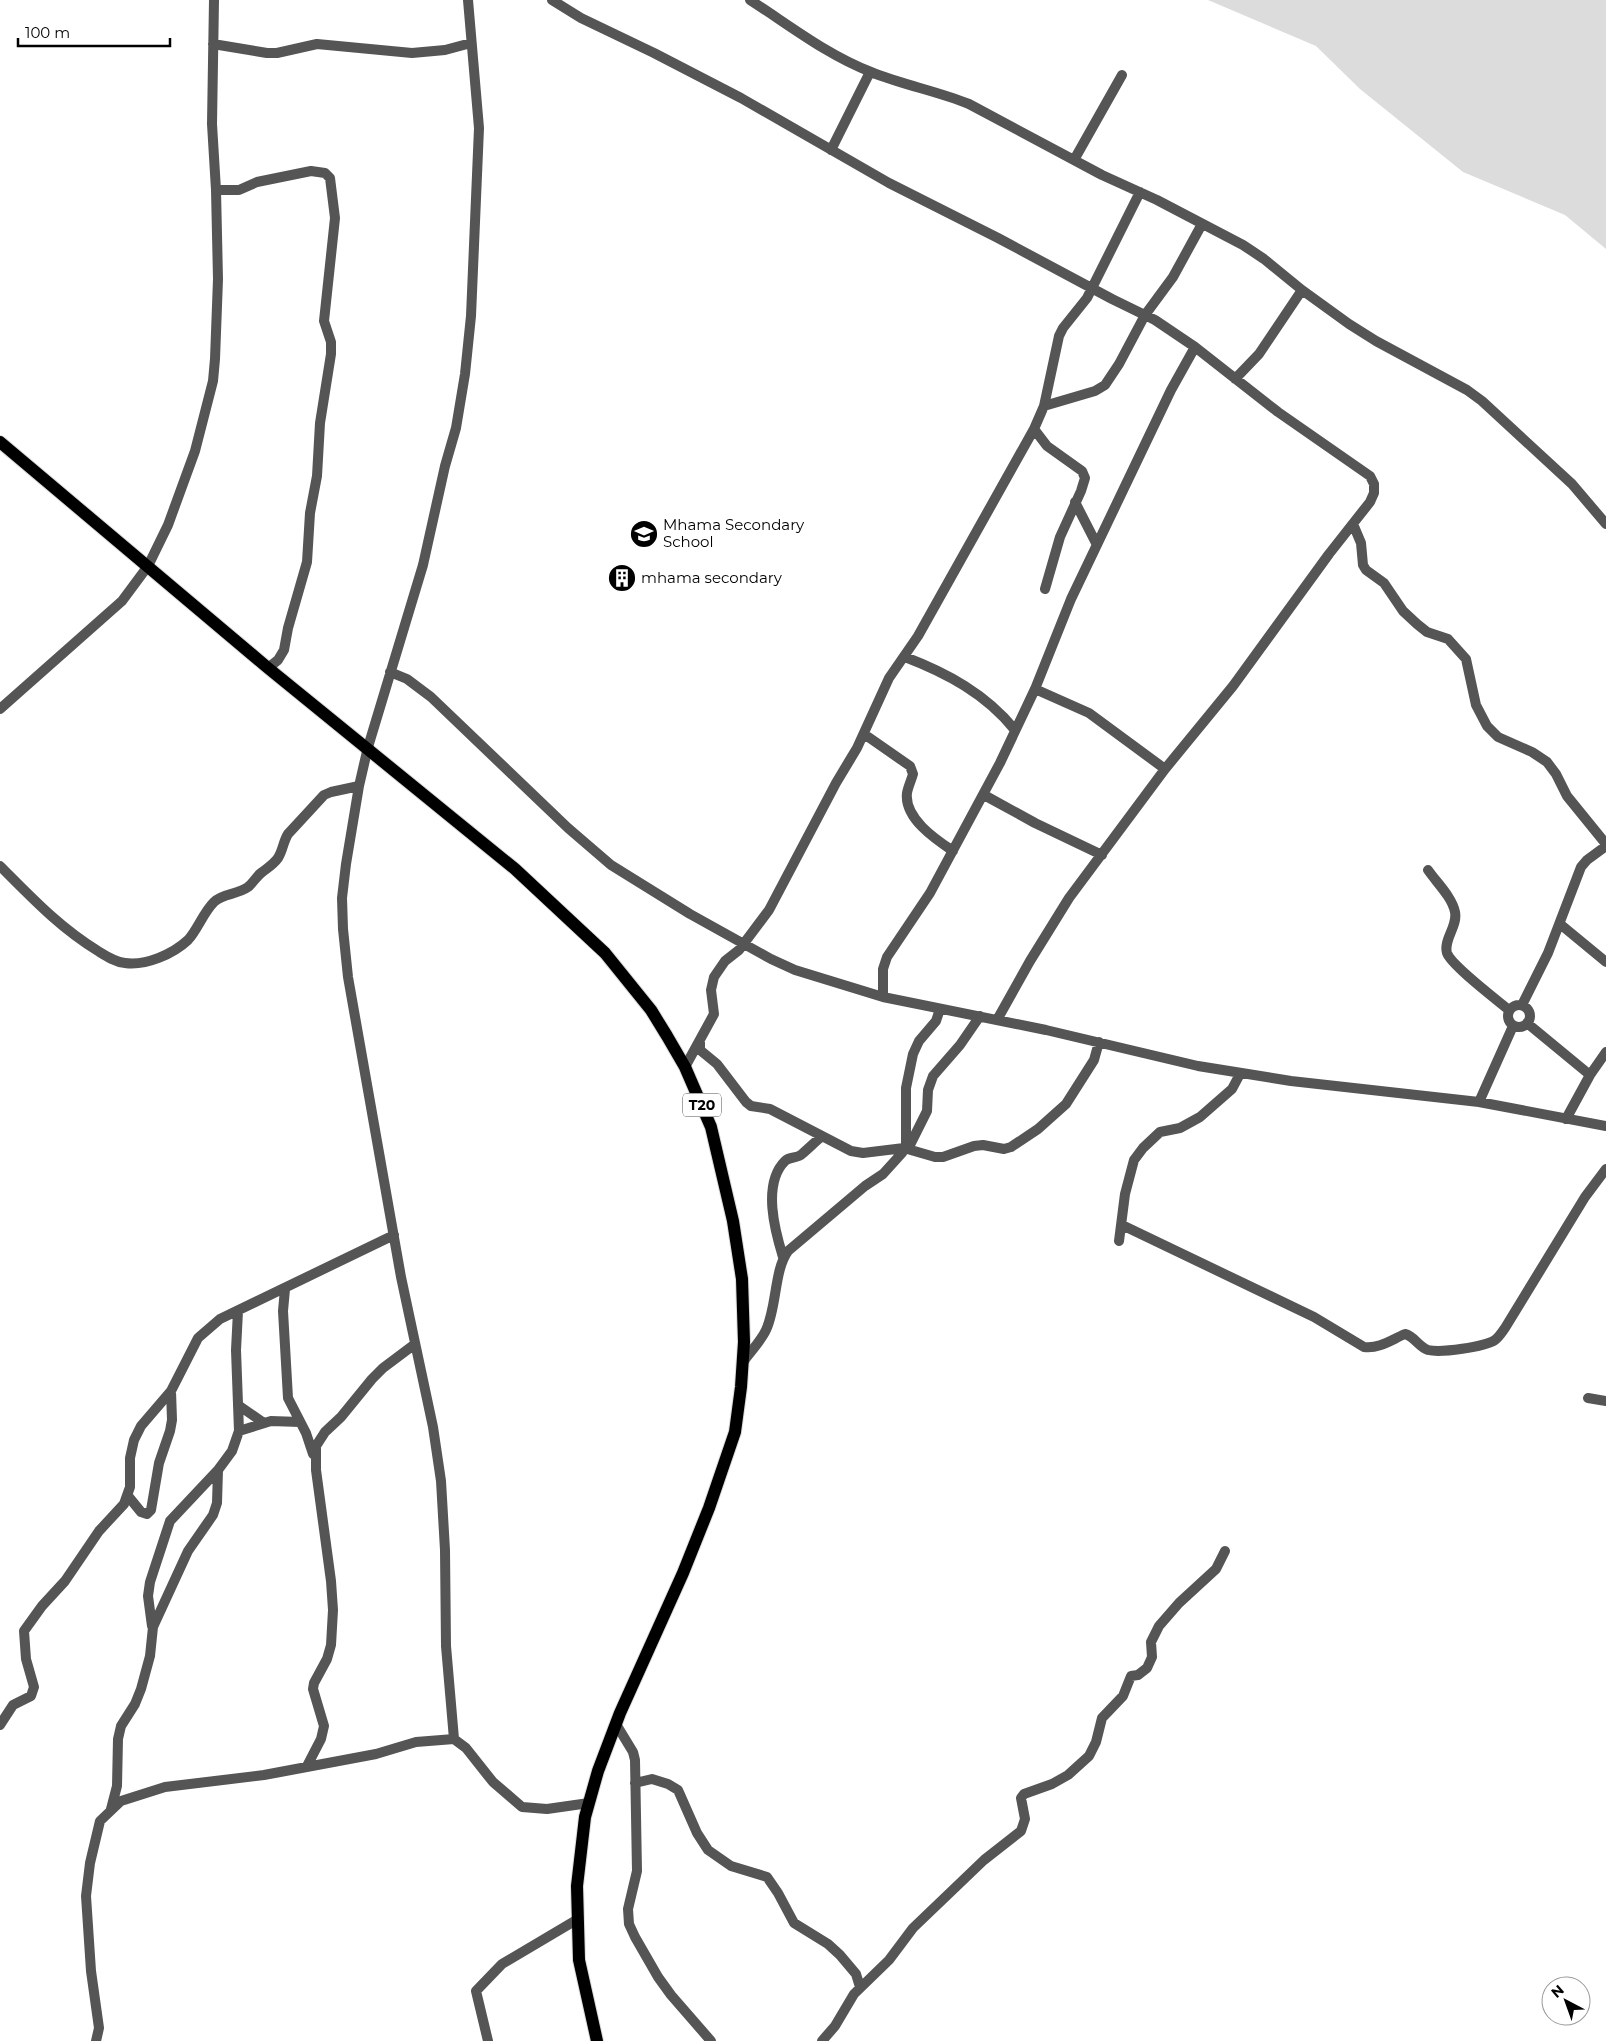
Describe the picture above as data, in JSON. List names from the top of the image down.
{
  "streets": {
    "main road": ["T20"]
  },
  "places": {
    "school or university": ["Mhama Secondary School"],
    "building": ["mhama secondary"]
  },
  "scale_bar": "100 m",
  "north": "top left"
}
